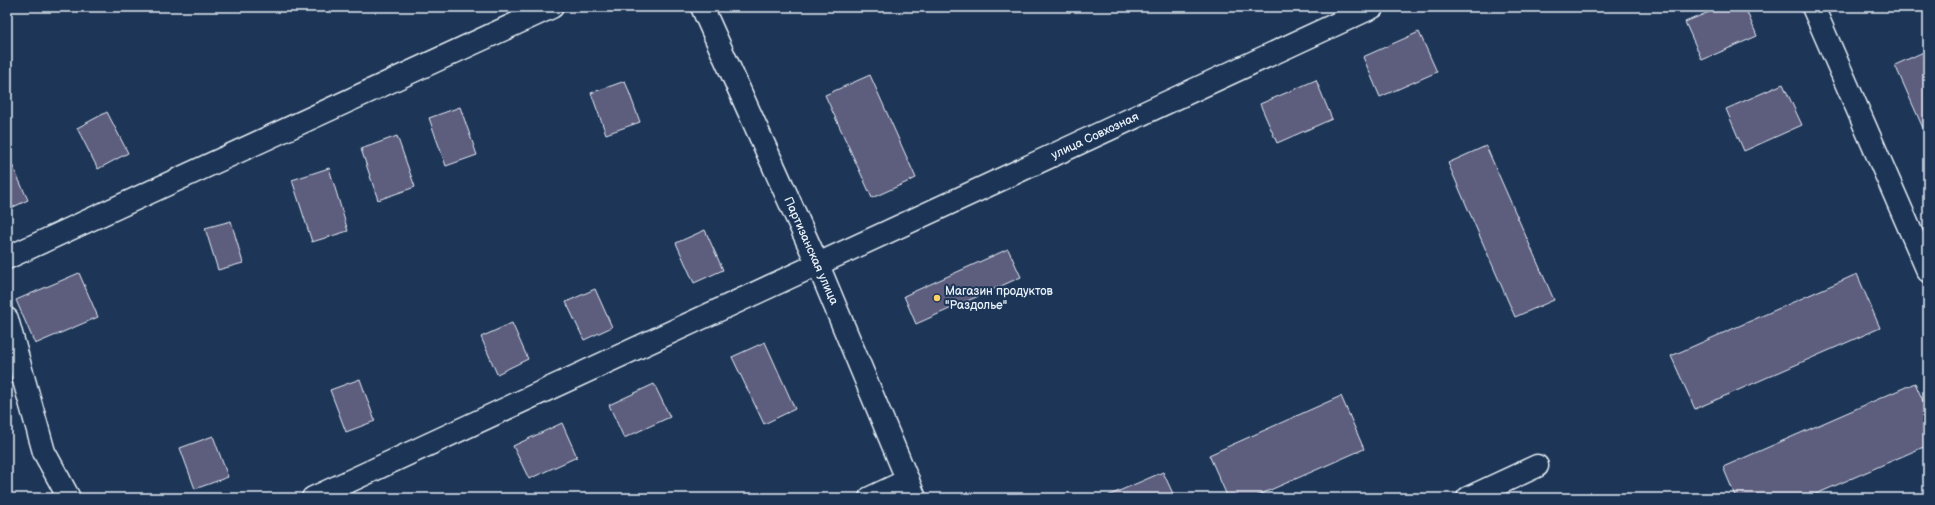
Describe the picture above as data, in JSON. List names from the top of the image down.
{
  "streets": {
    "street": ["улица Совхозная", "Партизанская улица"]
  },
  "crossings": [
    ["улица Совхозная", "Партизанская улица"]
  ],
  "places": ["Магазин продуктов \"Раздолье\""]
}
